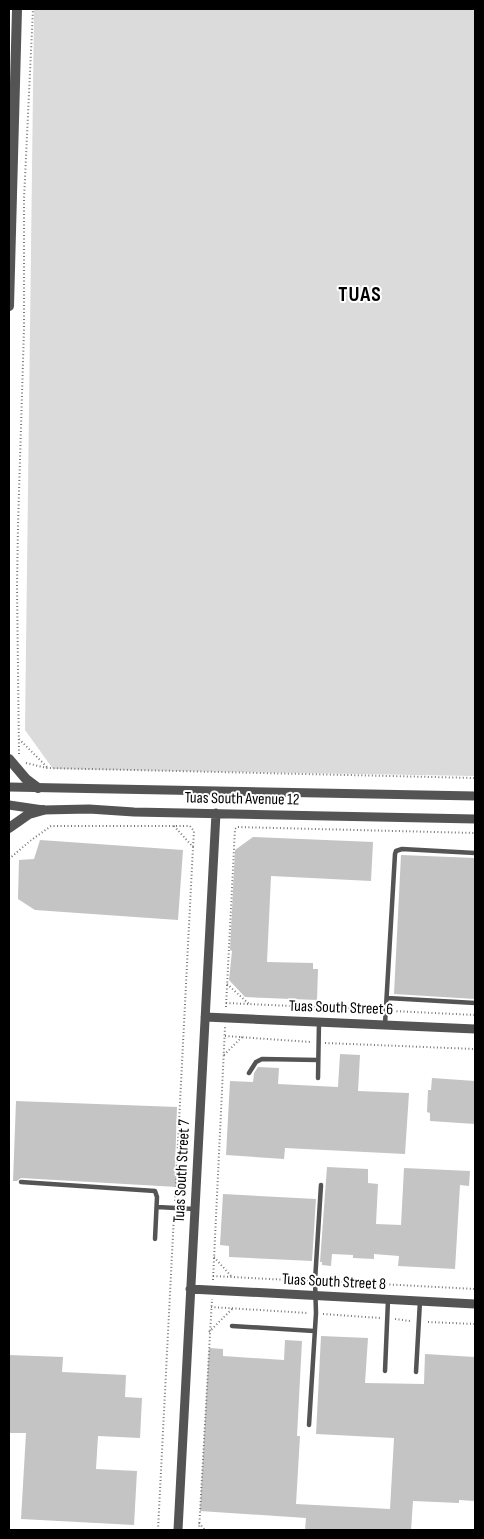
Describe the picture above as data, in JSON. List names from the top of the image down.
{
  "streets": {
    "street": [
      "Tuas South Avenue 12",
      "Tuas South Street 6",
      "Tuas South Street 7",
      "Tuas South Street 8"
    ]
  },
  "crossings": [
    ["Tuas South Avenue 12", "Tuas South Street 7"],
    ["Tuas South Street 6", "Tuas South Street 7"],
    ["Tuas South Street 7", "Tuas South Street 8"]
  ],
  "districts": ["TUAS"]
}
